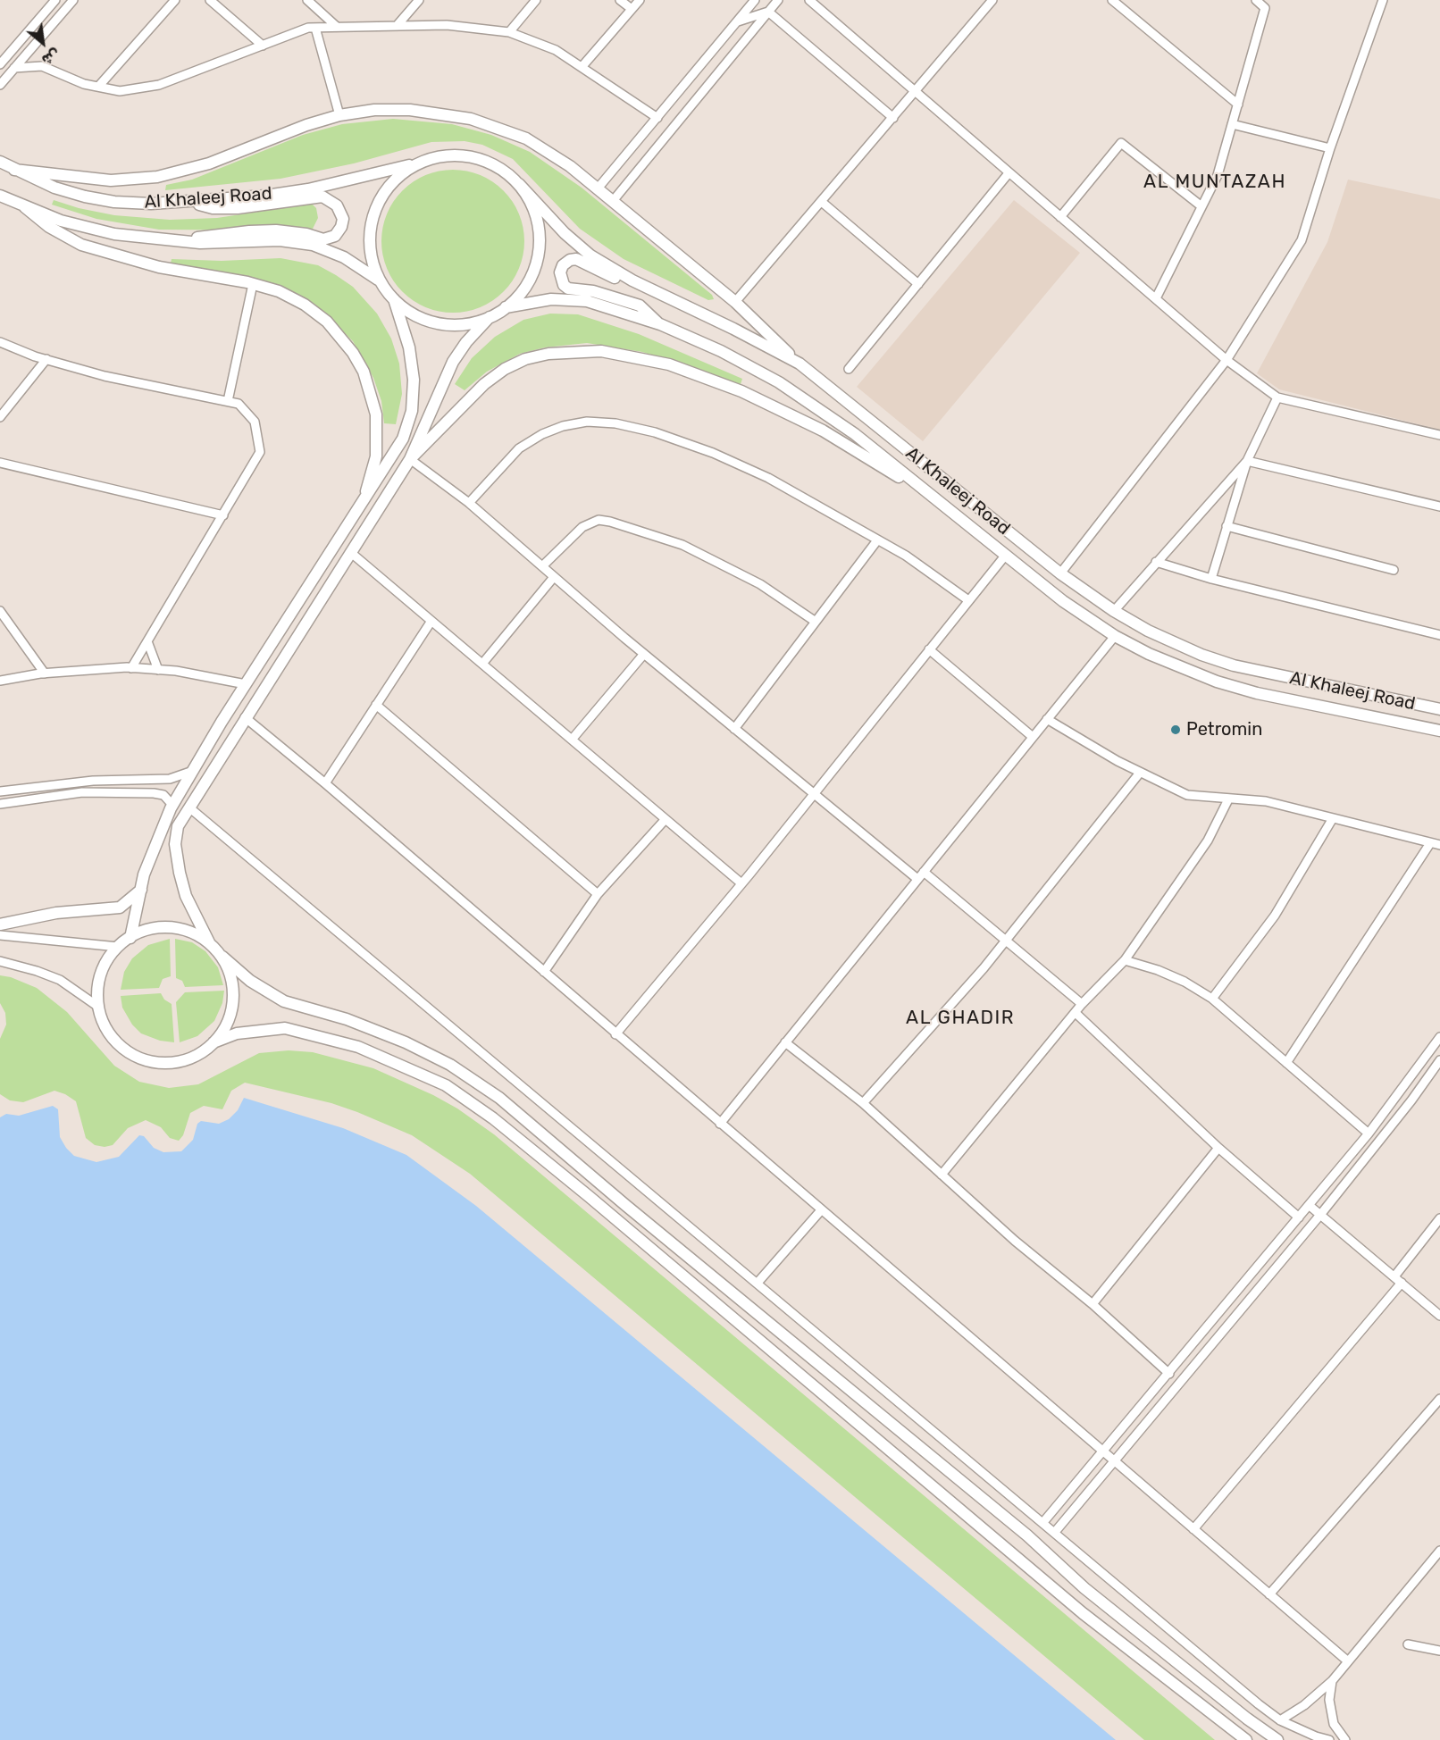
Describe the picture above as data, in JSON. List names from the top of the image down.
{
  "streets": {
    "main road": ["Al Khaleej Road"]
  },
  "districts": ["AL MUNTAZAH", "AL GHADIR"],
  "places": ["Petromin"],
  "north": "bottom right"
}
